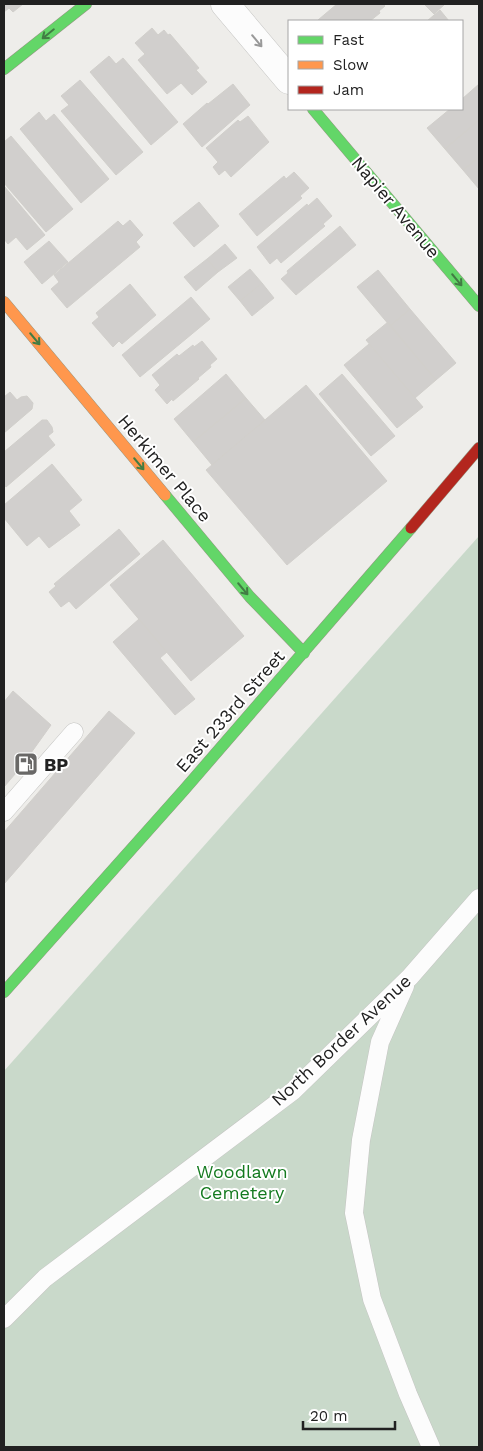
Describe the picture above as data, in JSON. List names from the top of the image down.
{
  "streets": {
    "street": ["Napier Avenue", "Herkimer Place", "East 233rd Street"],
    "lane": ["North Border Avenue"]
  },
  "crossings": [
    ["Herkimer Place", "East 233rd Street"]
  ],
  "one_way": ["Napier Avenue", "Herkimer Place"],
  "parks": ["Woodlawn Cemetery"],
  "places": {
    "fuel station": ["BP"]
  },
  "legend": ["Fast", "Slow", "Jam"],
  "scale_bar": "20 m"
}
